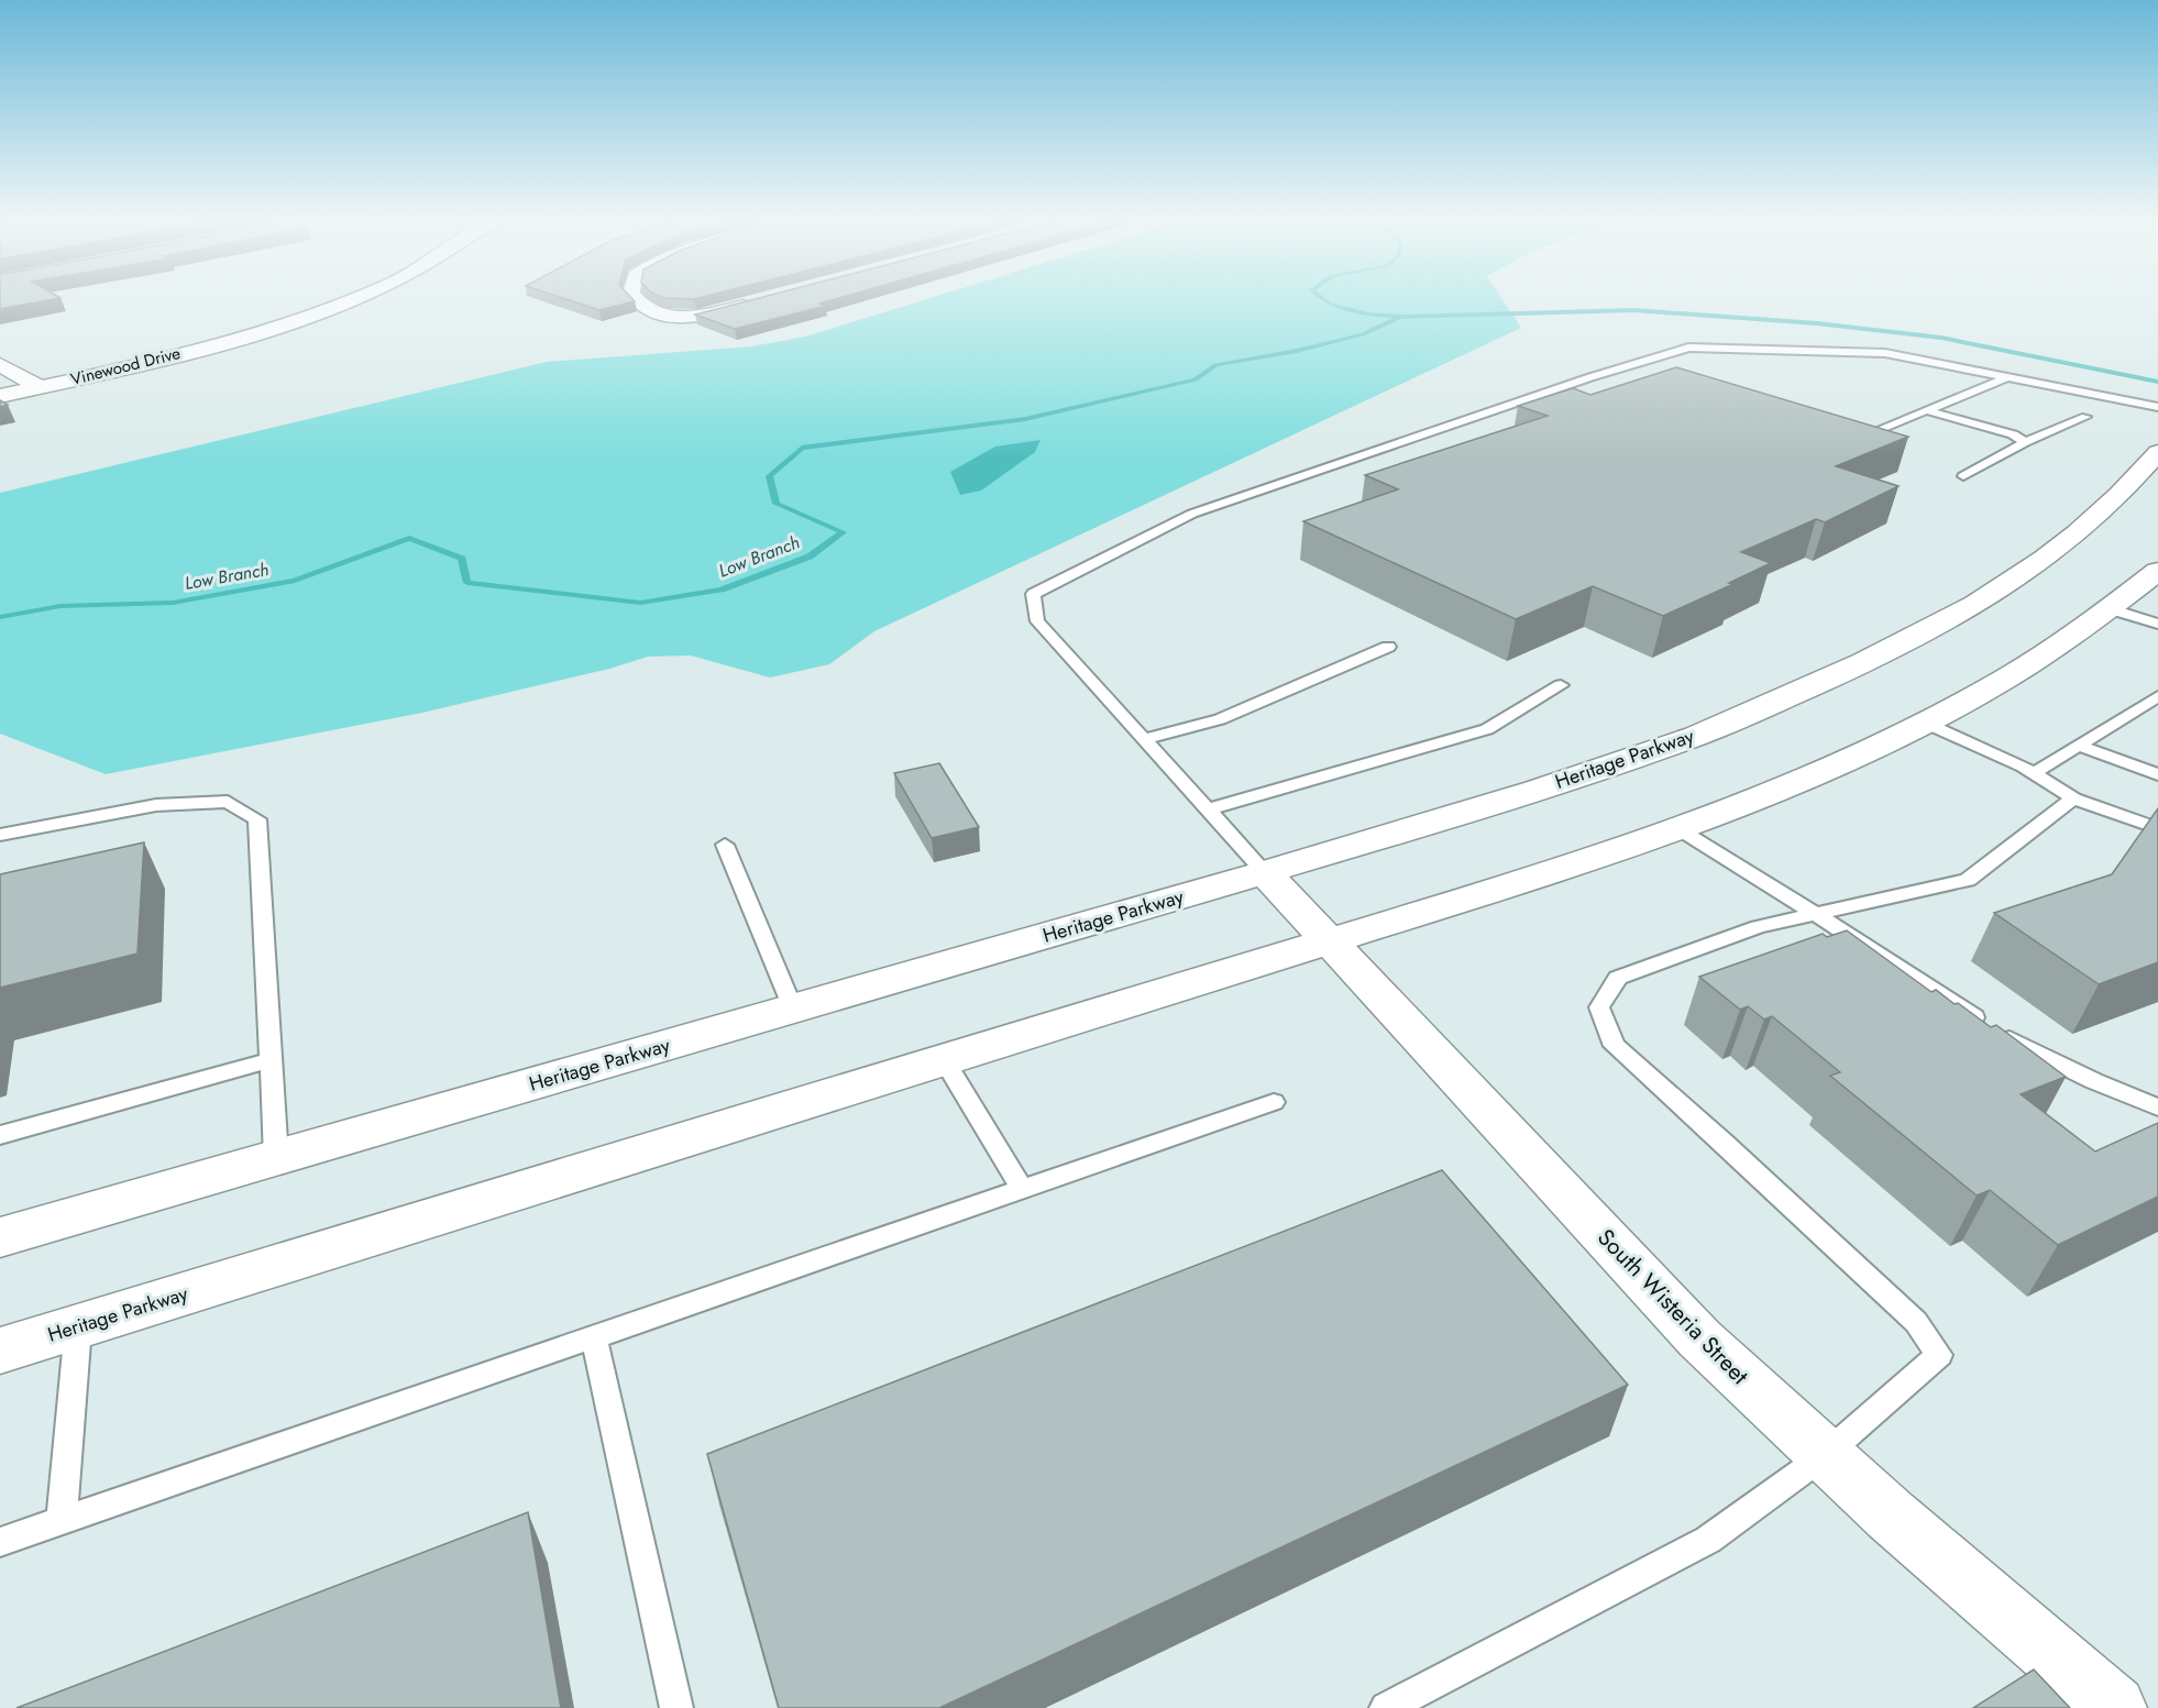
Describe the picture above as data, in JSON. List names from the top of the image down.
{
  "streets": {
    "main road": ["Vinewood Drive", "Heritage Parkway", "South Wisteria Street"]
  },
  "crossings": [
    ["Heritage Parkway", "South Wisteria Street"]
  ],
  "water": ["Low Branch"]
}
